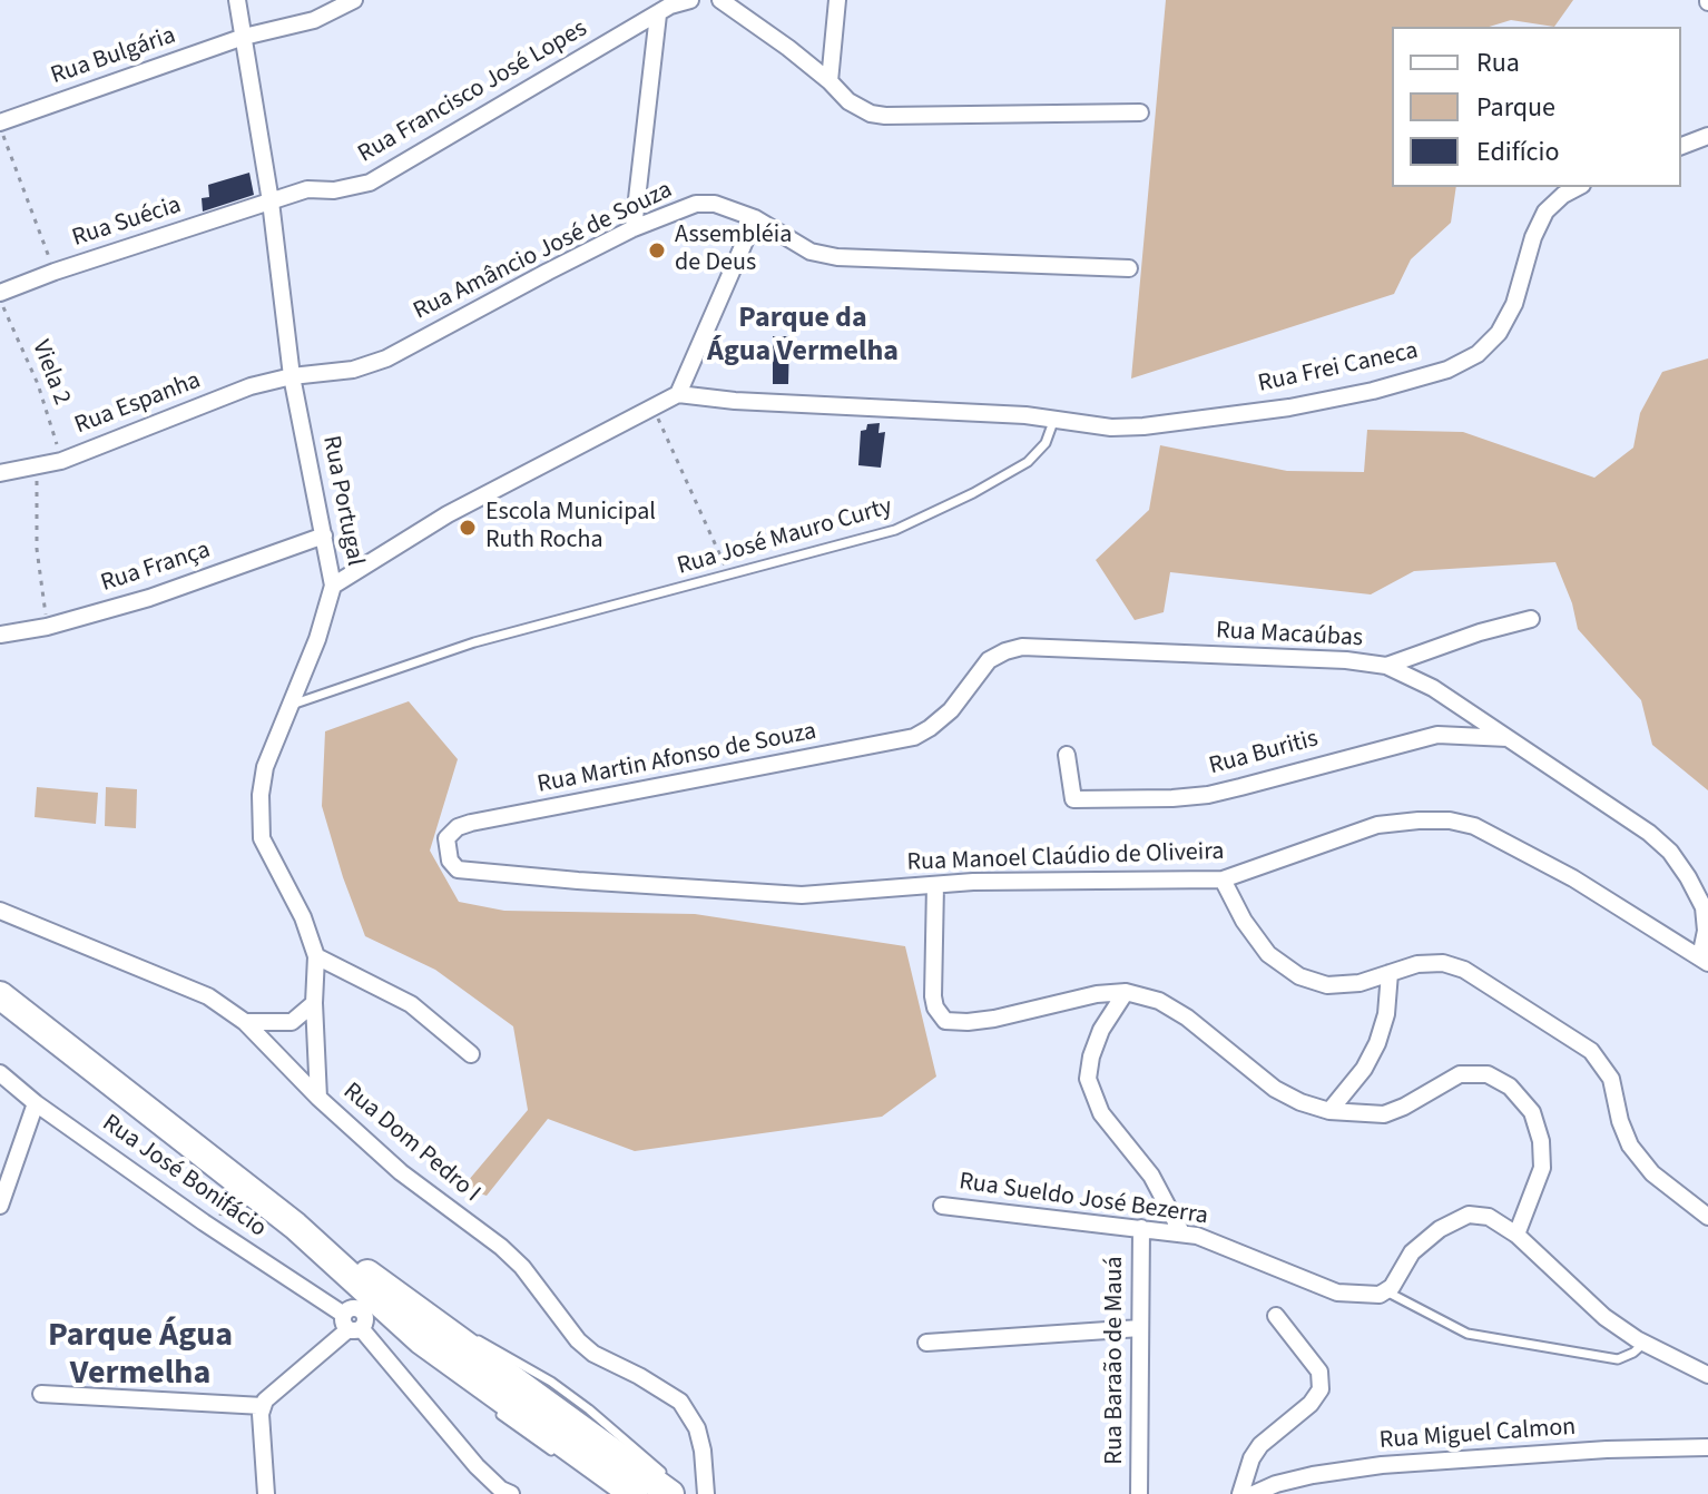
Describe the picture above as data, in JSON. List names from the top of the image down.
{
  "streets": {
    "street": [
      "Rua Bulgária",
      "Rua Francisco José Lopes",
      "Rua Suécia",
      "Rua Amâncio José de Souza",
      "Rua Frei Caneca",
      "Rua Espanha",
      "Rua Portugal",
      "Rua França",
      "Rua Macaúbas",
      "Rua Buritis",
      "Rua Martin Afonso de Souza",
      "Rua Manoel Claúdio de Oliveira",
      "Rua Dom Pedro I",
      "Rua José Bonifácio",
      "Rua Sueldo José Bezerra",
      "Rua Baraão de Mauá",
      "Rua Miguel Calmon"
    ],
    "lane": ["Rua José Mauro Curty"],
    "path": ["Viela 2"]
  },
  "crossings": [
    ["Rua Bulgária", "Rua Portugal"],
    ["Rua Francisco José Lopes", "Rua Suécia"],
    ["Rua Francisco José Lopes", "Rua Portugal"],
    ["Rua Suécia", "Rua Portugal"],
    ["Rua Amâncio José de Souza", "Rua Espanha"],
    ["Rua Amâncio José de Souza", "Rua Portugal"],
    ["Rua Frei Caneca", "Rua José Mauro Curty"],
    ["Viela 2", "Rua Espanha"],
    ["Rua Espanha", "Rua Portugal"],
    ["Rua Portugal", "Rua José Mauro Curty"],
    ["Rua Portugal", "Rua França"],
    ["Rua Portugal", "Rua Dom Pedro I"],
    ["Rua Macaúbas", "Rua Buritis"],
    ["Rua Macaúbas", "Rua Martin Afonso de Souza"],
    ["Rua Macaúbas", "Rua Manoel Claúdio de Oliveira"],
    ["Rua Martin Afonso de Souza", "Rua Manoel Claúdio de Oliveira"],
    ["Rua Sueldo José Bezerra", "Rua Baraão de Mauá"]
  ],
  "districts": ["Parque da Água Vermelha", "Parque Água Vermelha"],
  "places": ["Assembléia de Deus", "Escola Municipal Ruth Rocha"],
  "legend": ["Rua", "Parque", "Edifício"]
}
